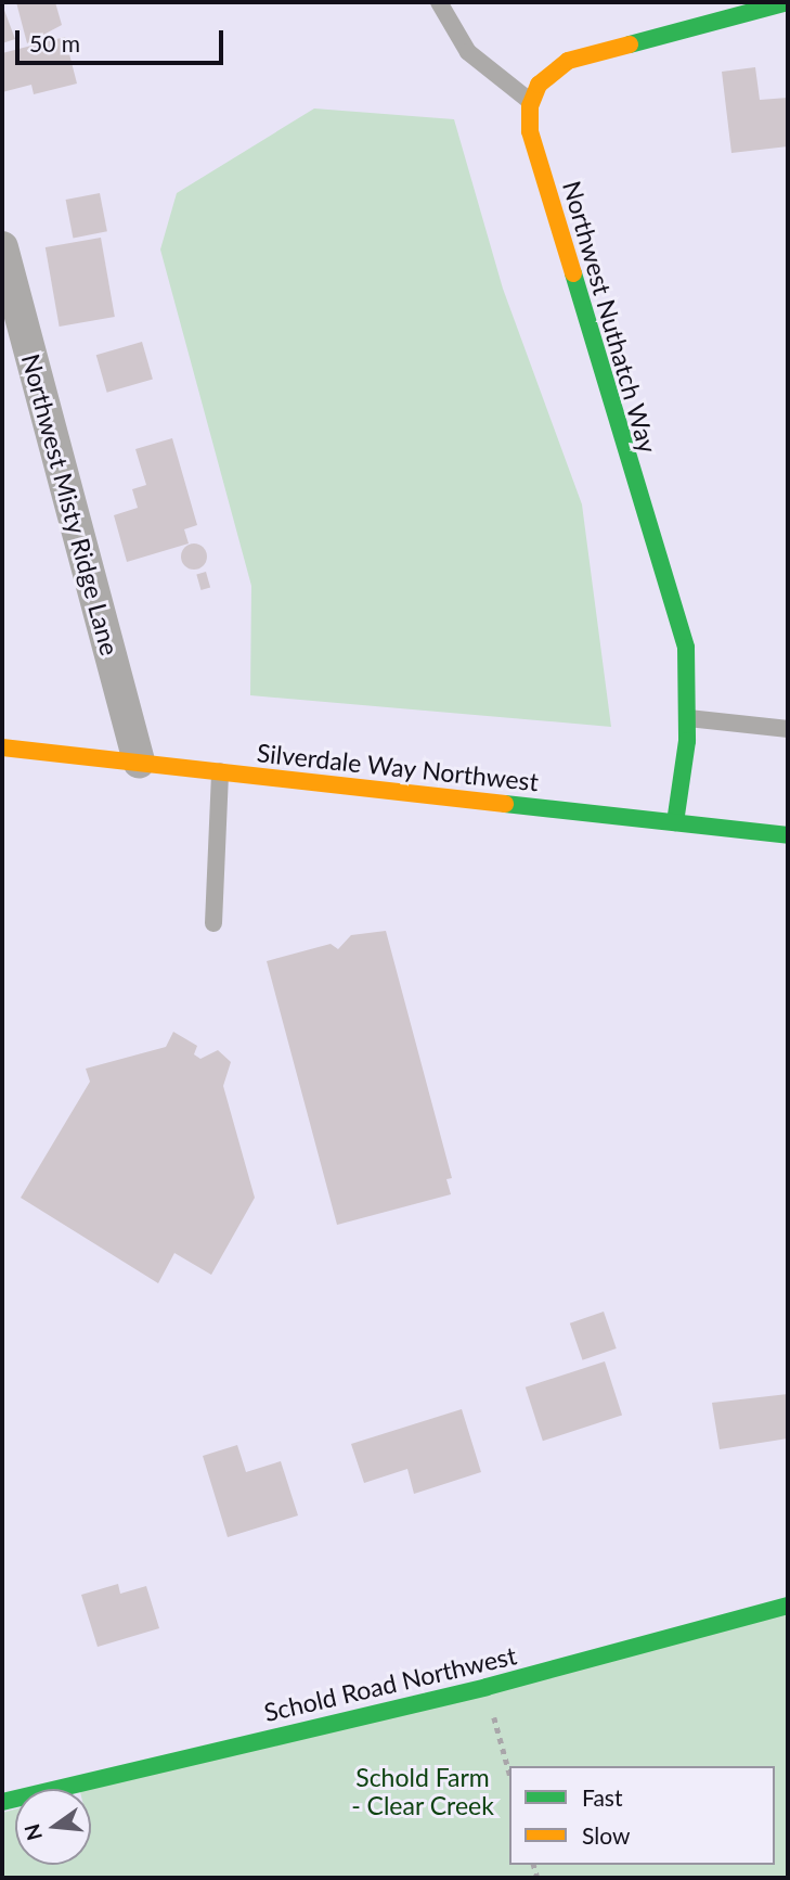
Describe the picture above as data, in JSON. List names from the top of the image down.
{
  "streets": {
    "street": [
      "Northwest Nuthatch Way",
      "Northwest Misty Ridge Lane",
      "Silverdale Way Northwest",
      "Schold Road Northwest"
    ]
  },
  "crossings": [
    ["Northwest Nuthatch Way", "Silverdale Way Northwest"],
    ["Northwest Misty Ridge Lane", "Silverdale Way Northwest"]
  ],
  "parks": ["Schold Farm - Clear Creek"],
  "legend": ["Fast", "Slow"],
  "scale_bar": "50 m",
  "north": "left"
}
